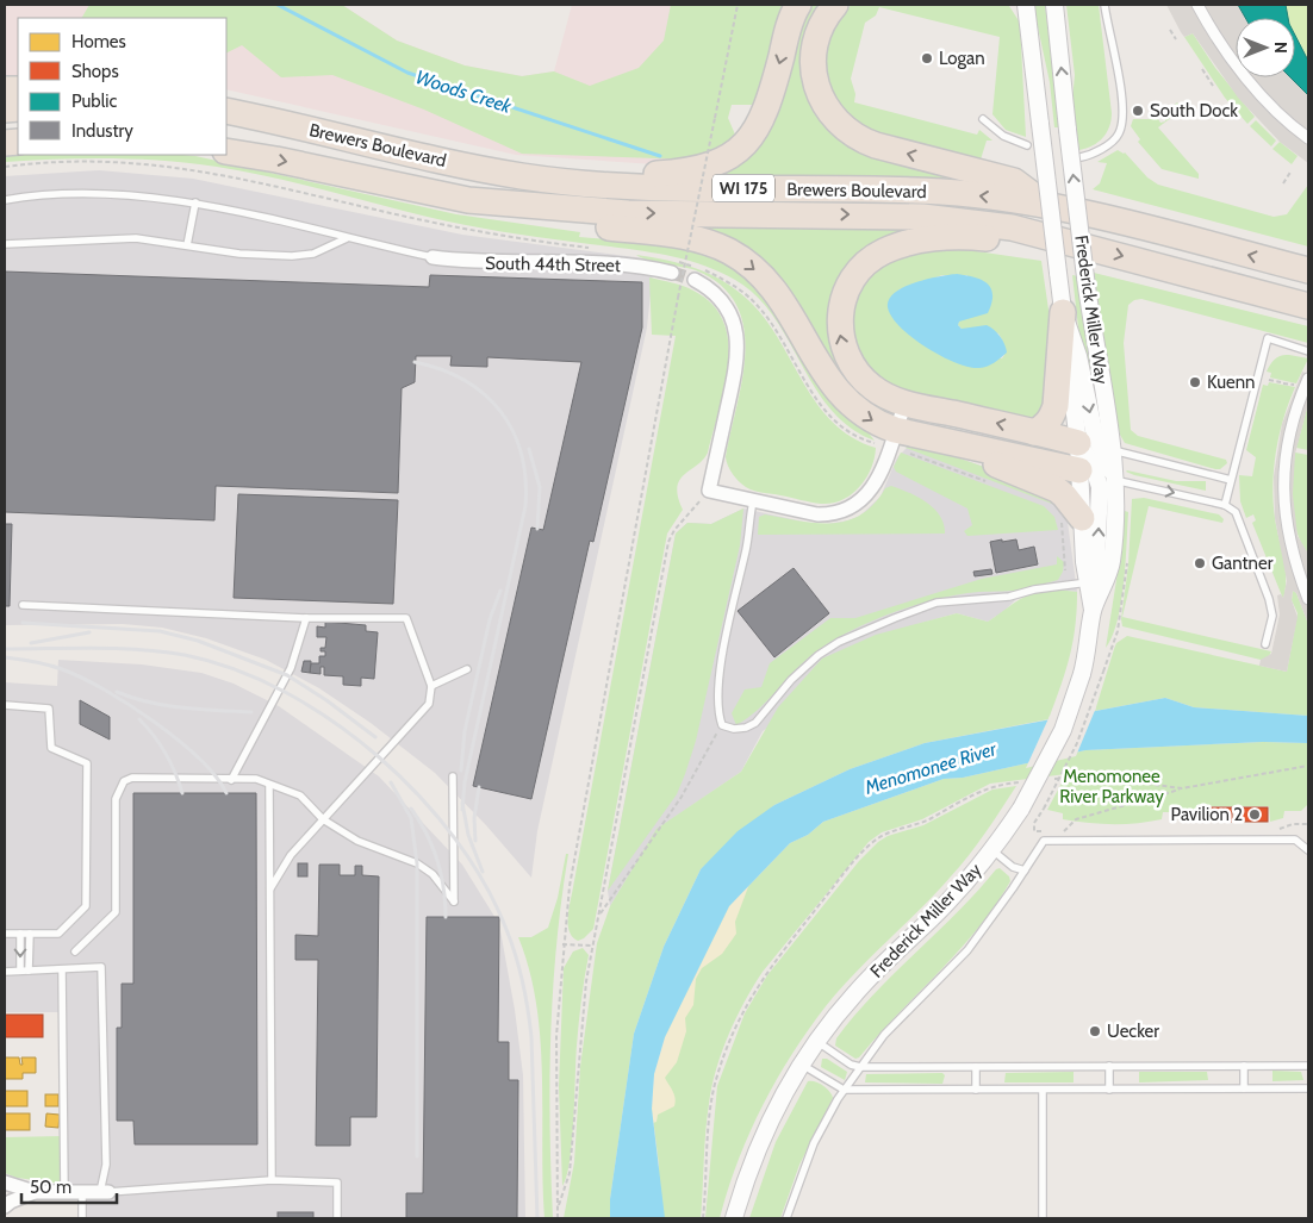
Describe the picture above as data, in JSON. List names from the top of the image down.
{
  "streets": {
    "highway": ["Brewers Boulevard", "WI 175"],
    "street": ["South 44th Street", "Frederick Miller Way"]
  },
  "water": ["Woods Creek", "Menomonee River"],
  "parks": ["Menomonee River Parkway"],
  "places": [
    "Logan",
    "South Dock",
    "Kuenn",
    "Gantner",
    "Pavilion 2",
    "Uecker"
  ],
  "legend": [
    "Homes",
    "Shops",
    "Public",
    "Industry"
  ],
  "scale_bar": "50 m",
  "north": "right"
}
